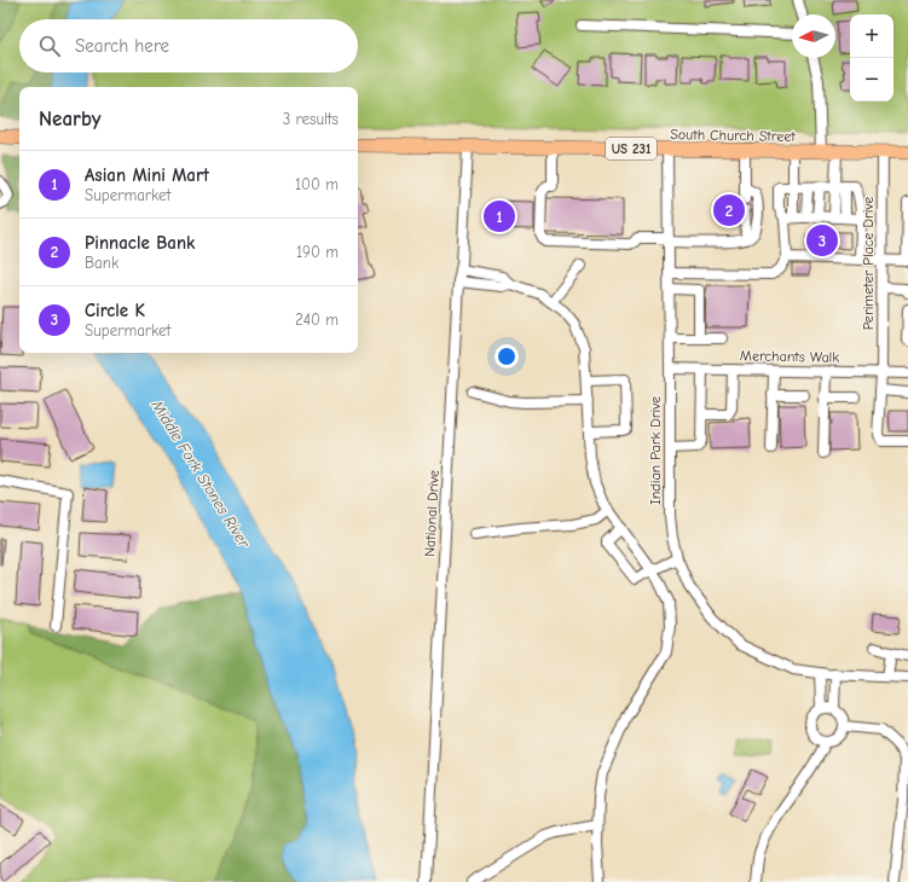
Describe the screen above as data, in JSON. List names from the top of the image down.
{
  "streets": {
    "highway": ["South Church Street", "US 231"],
    "street": [
      "Perimeter Place Drive",
      "Merchants Walk",
      "Indian Park Drive",
      "National Drive"
    ]
  },
  "crossings": [
    ["South Church Street", "Perimeter Place Drive"],
    ["South Church Street", "Indian Park Drive"],
    ["South Church Street", "National Drive"],
    ["Perimeter Place Drive", "Merchants Walk"],
    ["Merchants Walk", "Indian Park Drive"]
  ],
  "water": ["Middle Fork Stones River"],
  "north": "left",
  "page": {
    "map_buttons": ["+", "−"],
    "search": "Search here",
    "heading": ["Nearby", "3 results"],
    "list": [
      {
        "mark": "1",
        "name": "Asian Mini Mart",
        "note": "Supermarket",
        "value": "100 m"
      },
      {
        "mark": "2",
        "name": "Pinnacle Bank",
        "note": "Bank",
        "value": "190 m"
      },
      {
        "mark": "3",
        "name": "Circle K",
        "note": "Supermarket",
        "value": "240 m"
      }
    ],
    "pins": ["2", "1", "3"]
  }
}
